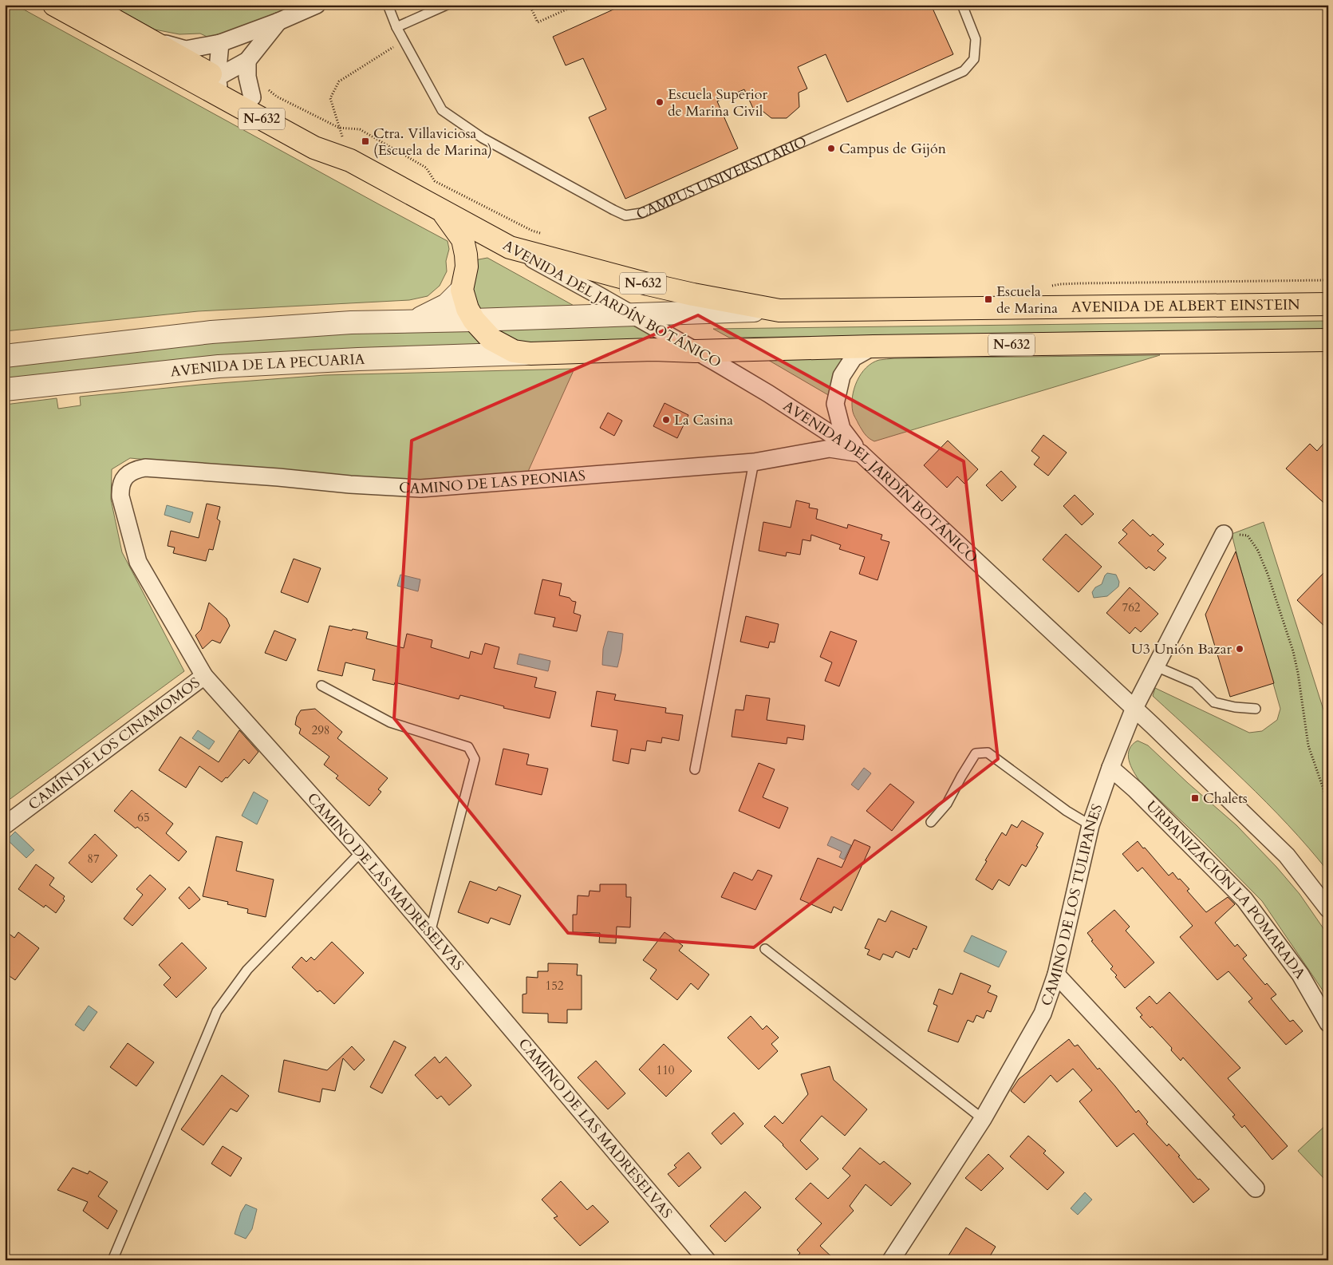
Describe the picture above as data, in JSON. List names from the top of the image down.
{
  "streets": {
    "highway": [
      "N-632",
      "AVENIDA DEL JARDÍN BOTÁNICO",
      "AVENIDA DE ALBERT EINSTEIN",
      "AVENIDA DE LA PECUARIA"
    ],
    "street": [
      "CAMINO DE LAS PEONIAS",
      "CAMÍN DE LOS CINAMOMOS",
      "CAMINO DE LAS MADRESELVAS",
      "URBANIZACIÓN LA POMARADA",
      "CAMINO DE LOS TULIPANES"
    ],
    "lane": ["CAMPUS UNIVERSITARIO"]
  },
  "crossings": [
    ["N-632", "AVENIDA DEL JARDÍN BOTÁNICO"],
    ["N-632", "AVENIDA DE LA PECUARIA"],
    ["AVENIDA DEL JARDÍN BOTÁNICO", "AVENIDA DE ALBERT EINSTEIN"],
    ["AVENIDA DEL JARDÍN BOTÁNICO", "AVENIDA DE LA PECUARIA"],
    ["AVENIDA DEL JARDÍN BOTÁNICO", "CAMINO DE LAS PEONIAS"],
    ["AVENIDA DEL JARDÍN BOTÁNICO", "CAMINO DE LOS TULIPANES"],
    ["CAMINO DE LAS PEONIAS", "CAMINO DE LAS MADRESELVAS"],
    ["CAMÍN DE LOS CINAMOMOS", "CAMINO DE LAS MADRESELVAS"],
    ["URBANIZACIÓN LA POMARADA", "CAMINO DE LOS TULIPANES"]
  ],
  "places": {
    "other": [
      "Escuela Superior de Marina Civil",
      "Campus de Gijón",
      "La Casina",
      "U3 Unión Bazar"
    ],
    "transit": ["Ctra. Villaviciosa (Escuela de Marina)", "Escuela de Marina", "Chalets"]
  },
  "house_numbers": [
    "762",
    "298",
    "65",
    "87",
    "152",
    "110"
  ]
}
